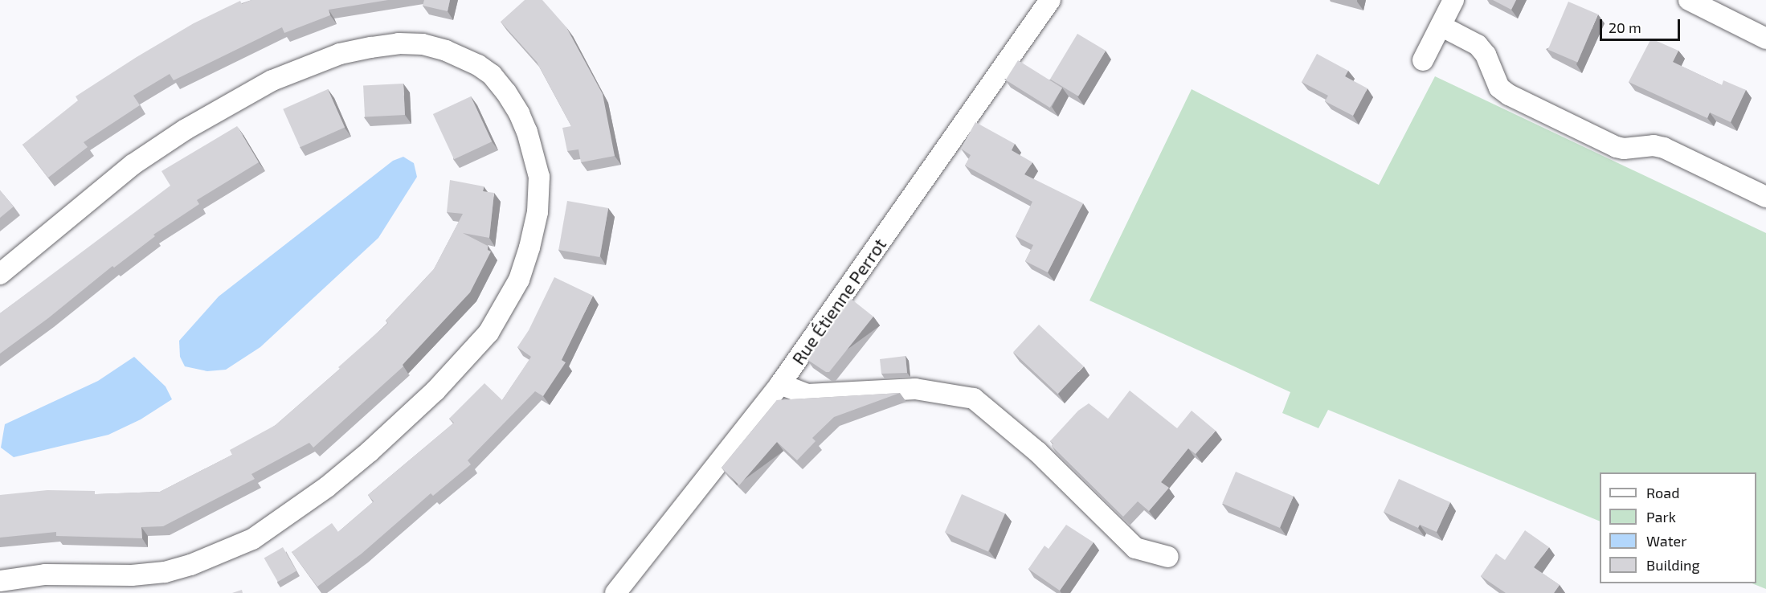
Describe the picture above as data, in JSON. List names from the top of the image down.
{
  "streets": {
    "street": ["Rue Étienne Perrot"]
  },
  "legend": [
    "Road",
    "Park",
    "Water",
    "Building"
  ],
  "scale_bar": "20 m"
}
